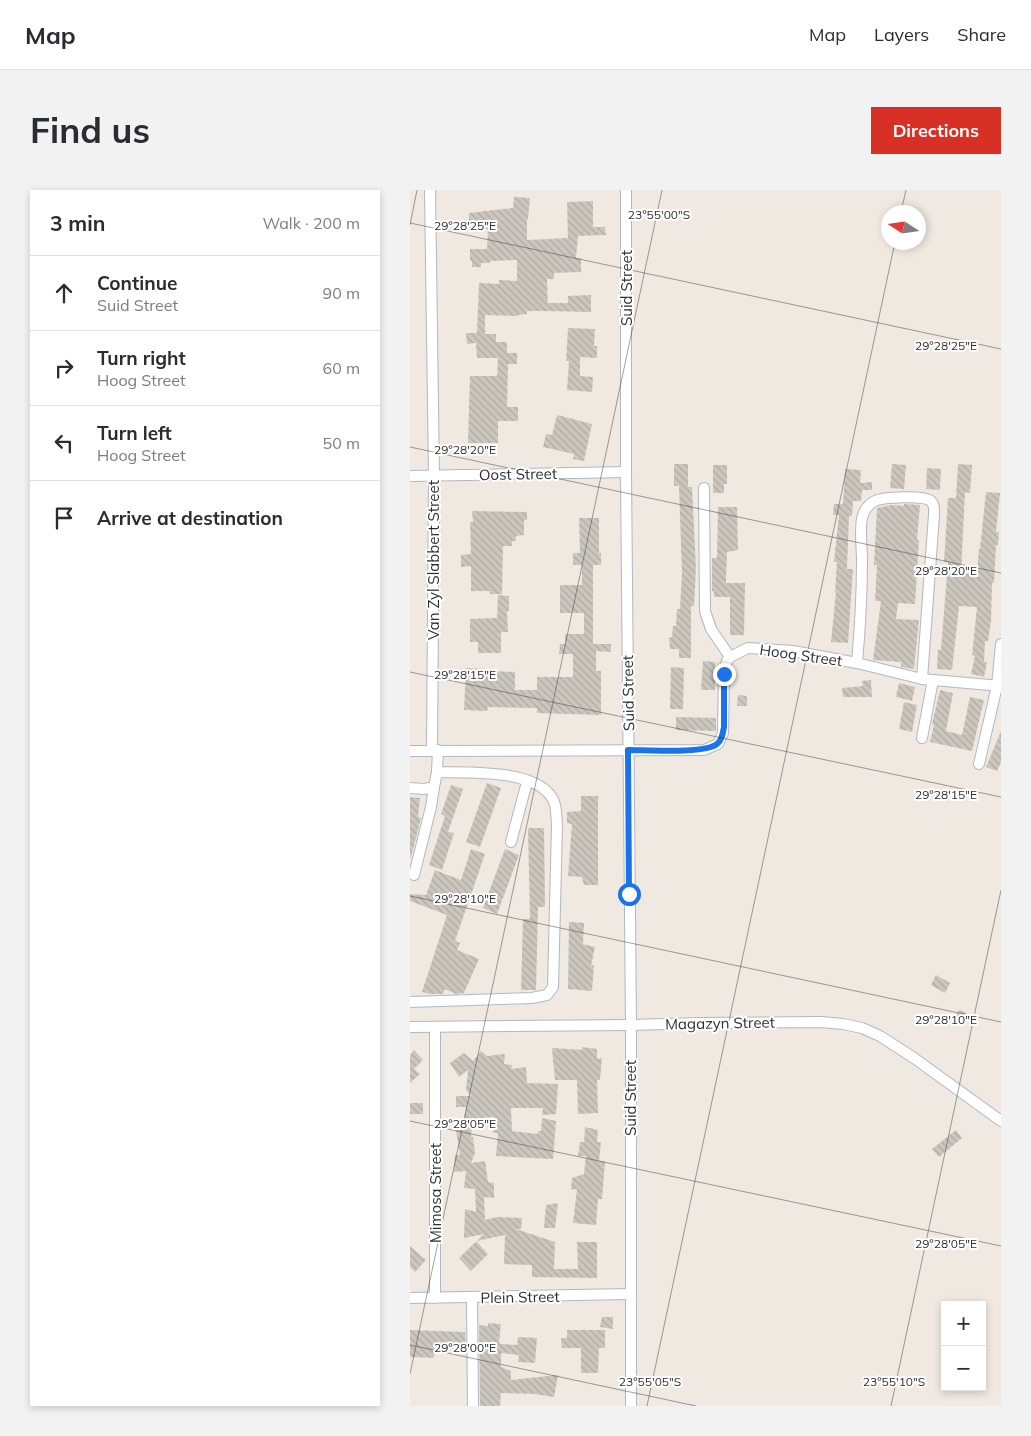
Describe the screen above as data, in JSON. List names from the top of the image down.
{
  "streets": {
    "street": [
      "Suid Street",
      "Oost Street",
      "Van Zyl Slabbert Street",
      "Hoog Street",
      "Magazyn Street",
      "Mimosa Street",
      "Plein Street"
    ]
  },
  "crossings": [
    ["Suid Street", "Oost Street"],
    ["Suid Street", "Magazyn Street"],
    ["Suid Street", "Plein Street"],
    ["Oost Street", "Van Zyl Slabbert Street"],
    ["Magazyn Street", "Mimosa Street"],
    ["Mimosa Street", "Plein Street"]
  ],
  "north": "left",
  "page": {
    "header": "Map",
    "nav": ["Map", "Layers", "Share"],
    "buttons": "Directions",
    "title": "Find us",
    "heading": ["3 min", "Walk · 200 m"],
    "list": [
      ["Continue", "Suid Street", "90 m"],
      ["Turn right", "Hoog Street", "60 m"],
      ["Turn left", "Hoog Street", "50 m"],
      "Arrive at destination"
    ],
    "map_buttons": ["+", "−"]
  },
  "coordinates": [
    "23°55'00\"S",
    "29°28'25\"E",
    "29°28'20\"E",
    "29°28'15\"E",
    "29°28'10\"E",
    "29°28'05\"E",
    "29°28'00\"E",
    "23°55'05\"S",
    "23°55'10\"S"
  ]
}
